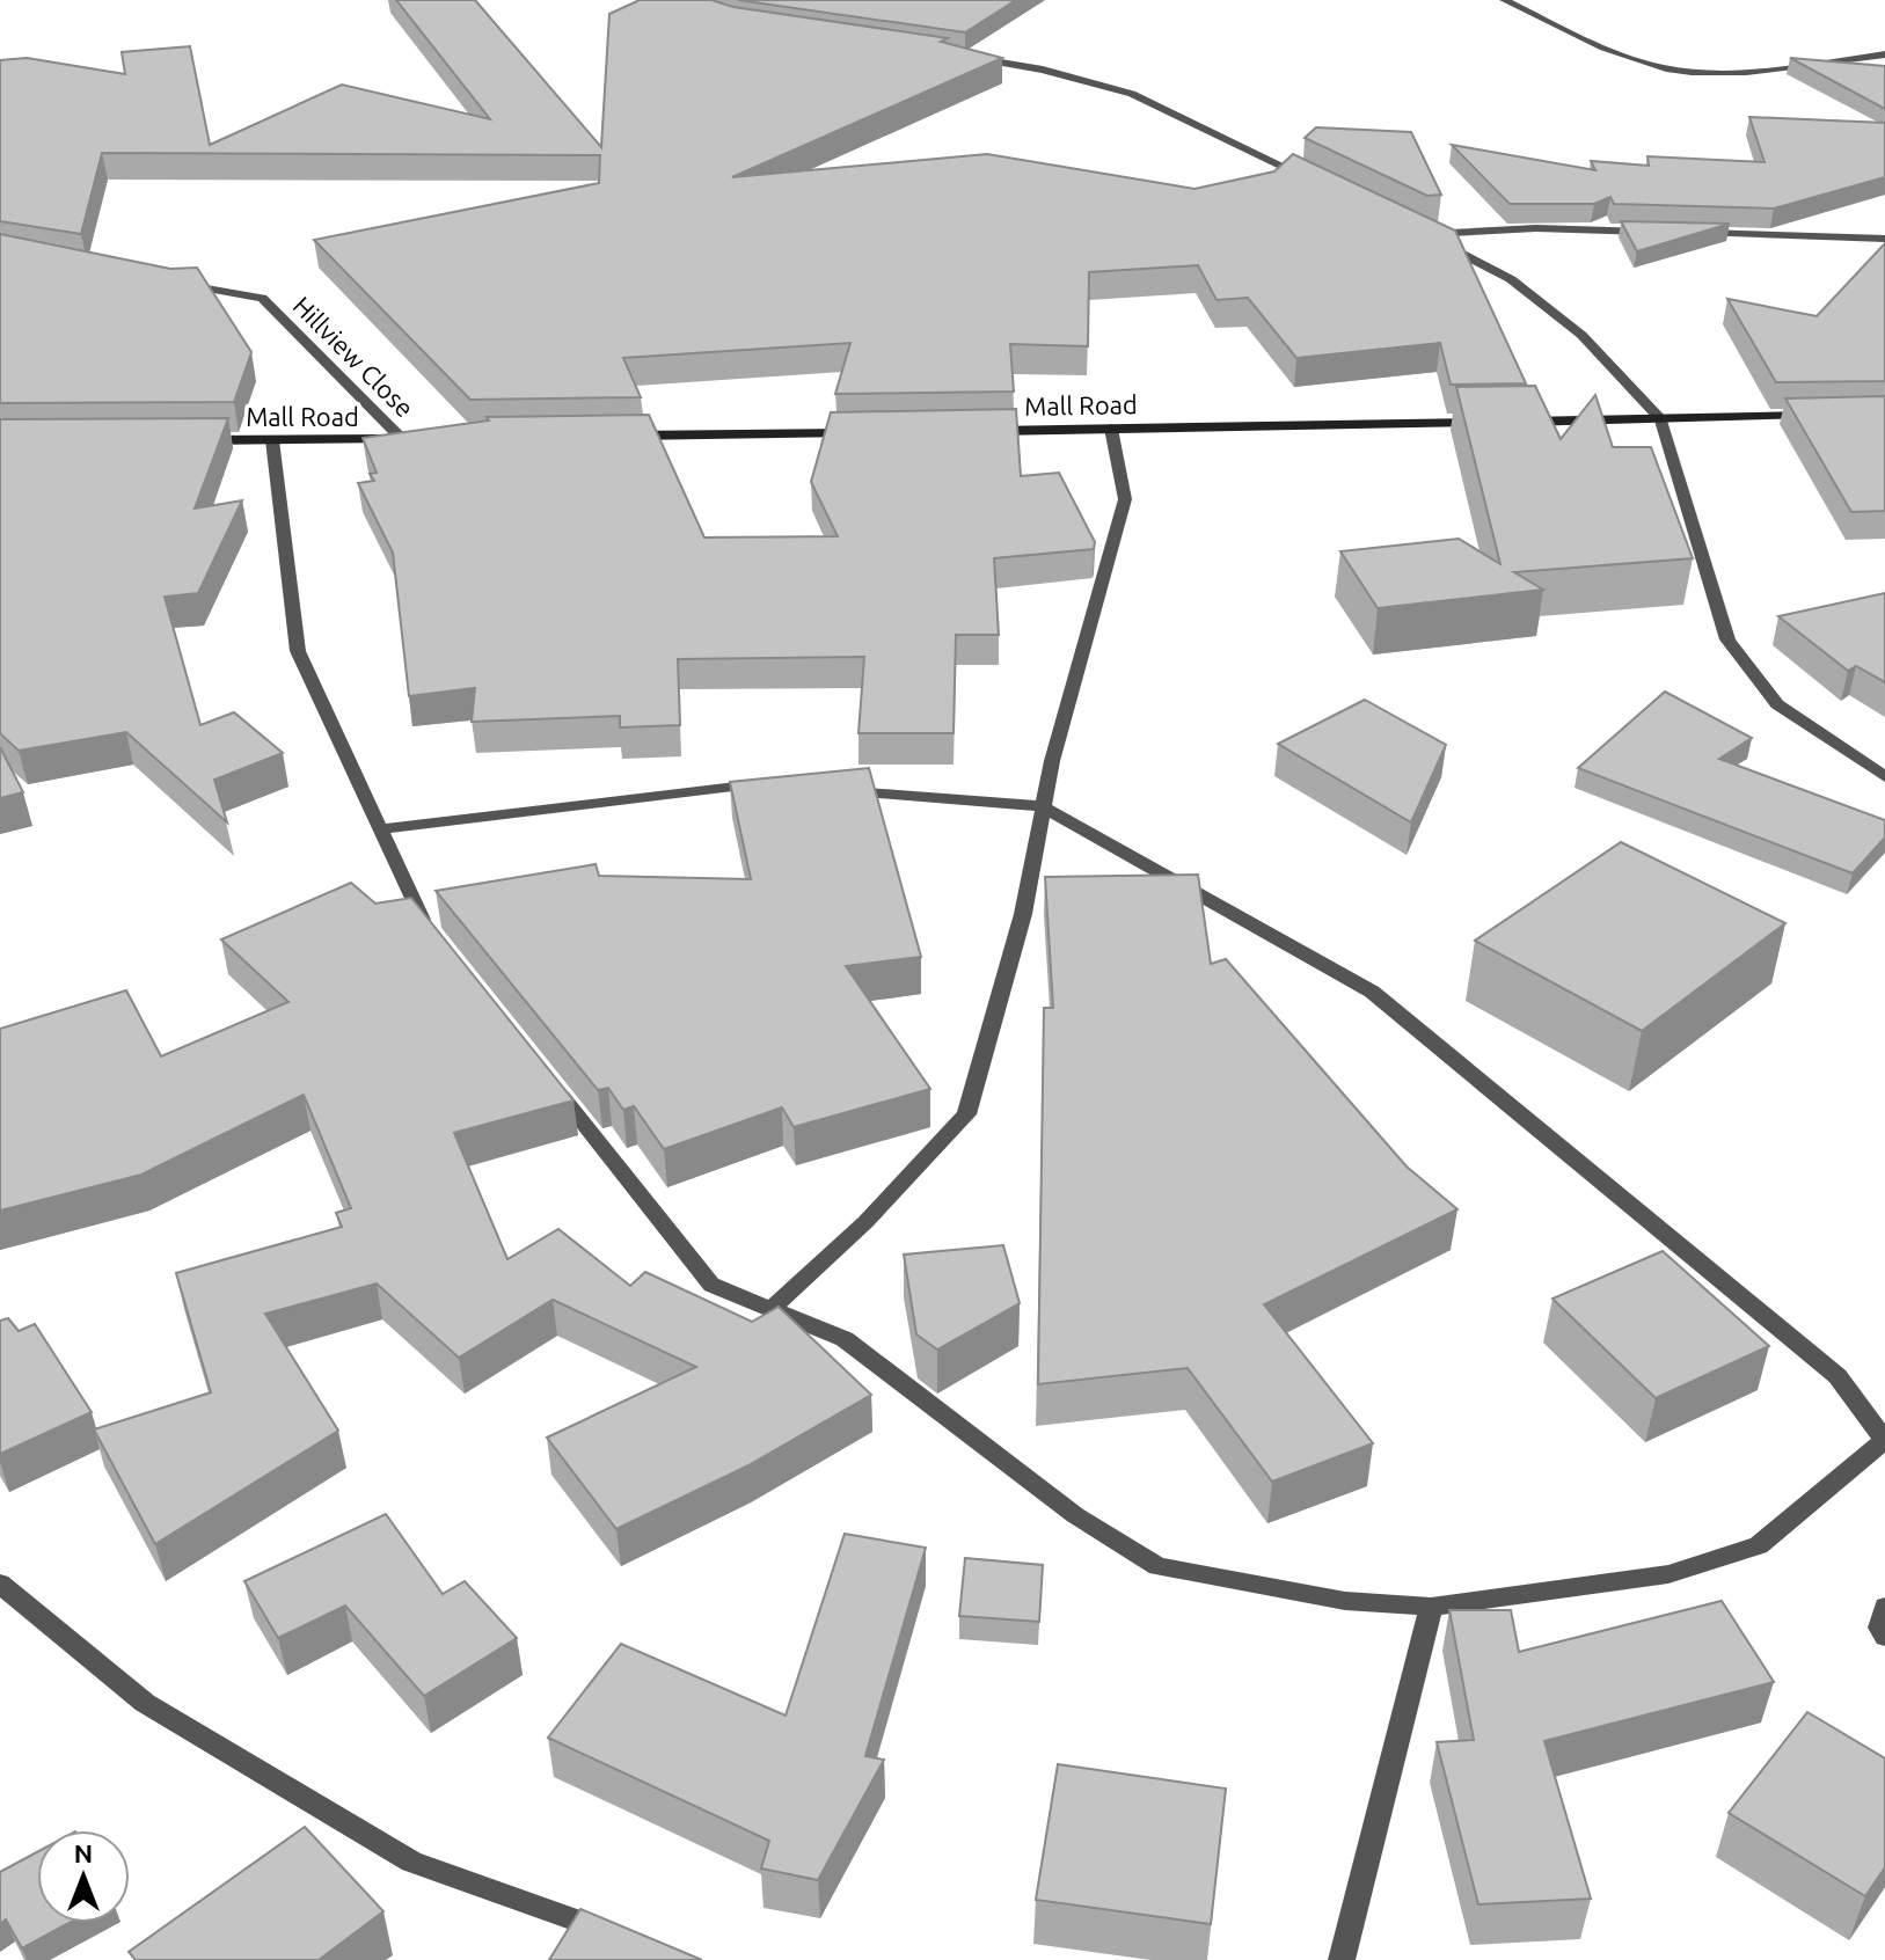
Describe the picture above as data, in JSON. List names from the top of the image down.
{
  "streets": {
    "street": ["Hillview Close", "Mall Road"]
  },
  "crossings": [
    ["Hillview Close", "Mall Road"]
  ],
  "north": "top"
}
